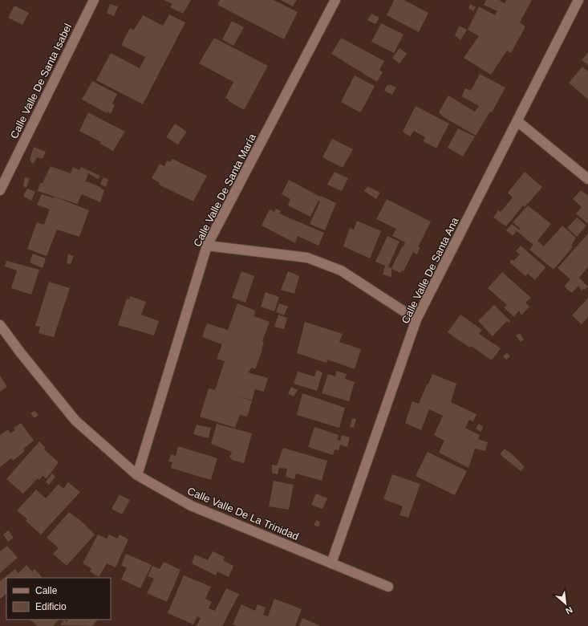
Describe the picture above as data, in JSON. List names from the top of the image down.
{
  "streets": {
    "street": [
      "Calle Valle De Santa Isabel",
      "Calle Valle De Santa María",
      "Calle Valle De Santa Ana",
      "Calle Valle De La Trinidad"
    ]
  },
  "crossings": [
    ["Calle Valle De Santa María", "Calle Valle De La Trinidad"],
    ["Calle Valle De Santa Ana", "Calle Valle De La Trinidad"]
  ],
  "legend": ["Calle", "Edificio"],
  "north": "bottom right"
}
